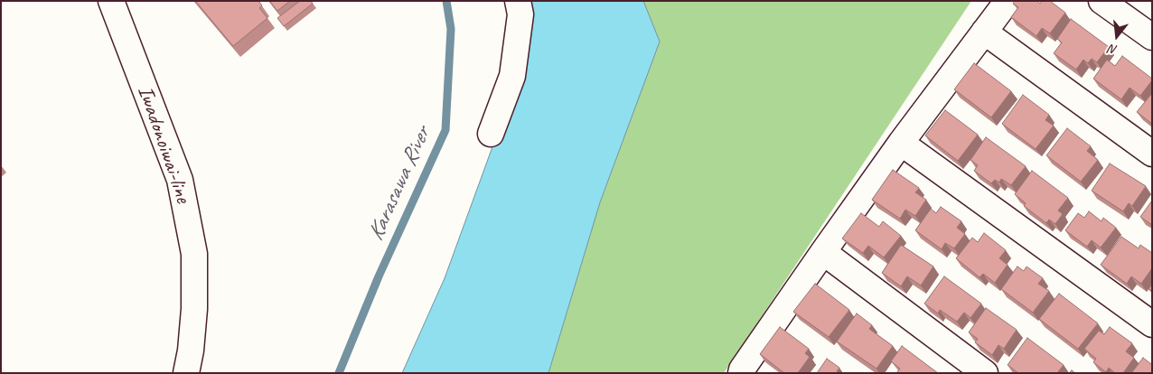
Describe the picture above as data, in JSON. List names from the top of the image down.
{
  "streets": {
    "street": ["Iwadonoiwai-line"]
  },
  "water": ["Karasawa River"],
  "north": "bottom"
}
